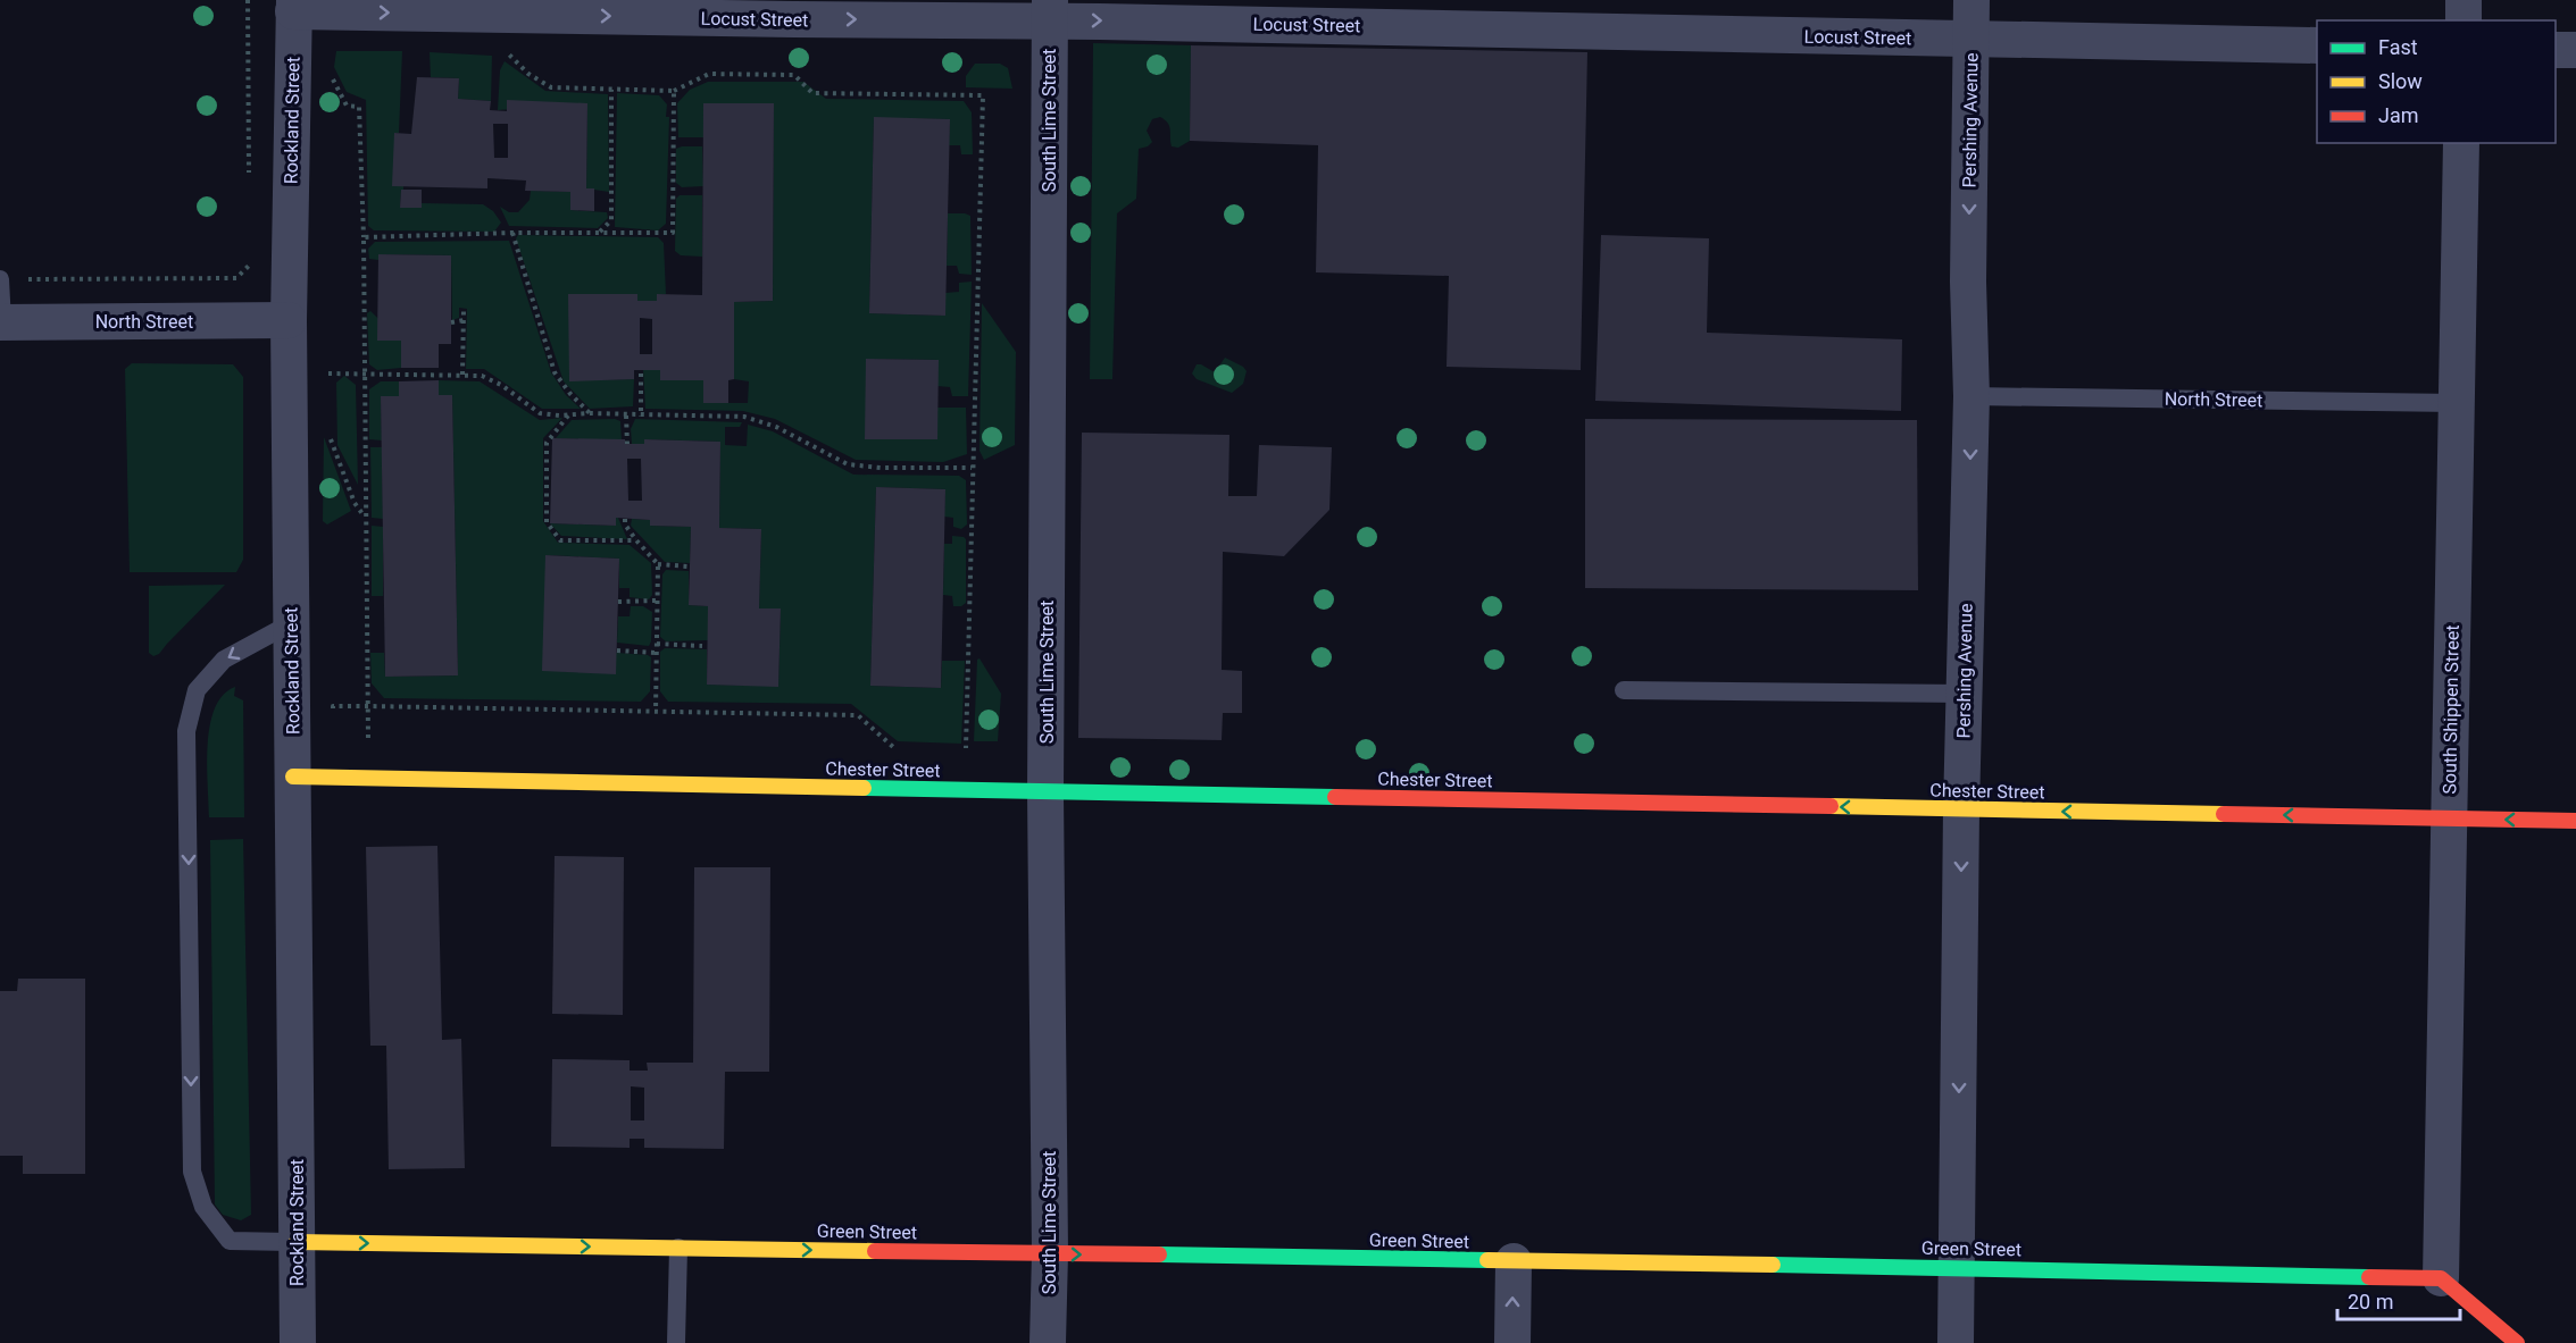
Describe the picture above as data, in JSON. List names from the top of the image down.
{
  "streets": {
    "street": [
      "Locust Street",
      "Rockland Street",
      "South Lime Street",
      "Pershing Avenue",
      "North Street",
      "South Shippen Street",
      "Chester Street",
      "Green Street"
    ]
  },
  "crossings": [
    ["Locust Street", "Rockland Street"],
    ["Locust Street", "South Lime Street"],
    ["Locust Street", "Pershing Avenue"],
    ["Rockland Street", "North Street"],
    ["Rockland Street", "Chester Street"],
    ["Rockland Street", "Green Street"],
    ["South Lime Street", "Chester Street"],
    ["South Lime Street", "Green Street"],
    ["Pershing Avenue", "North Street"],
    ["Pershing Avenue", "Chester Street"],
    ["Pershing Avenue", "Green Street"],
    ["North Street", "South Shippen Street"],
    ["South Shippen Street", "Chester Street"],
    ["South Shippen Street", "Green Street"]
  ],
  "one_way": [
    "Locust Street",
    "Pershing Avenue",
    "Chester Street",
    "Green Street"
  ],
  "legend": ["Fast", "Slow", "Jam"],
  "scale_bar": "20 m"
}
